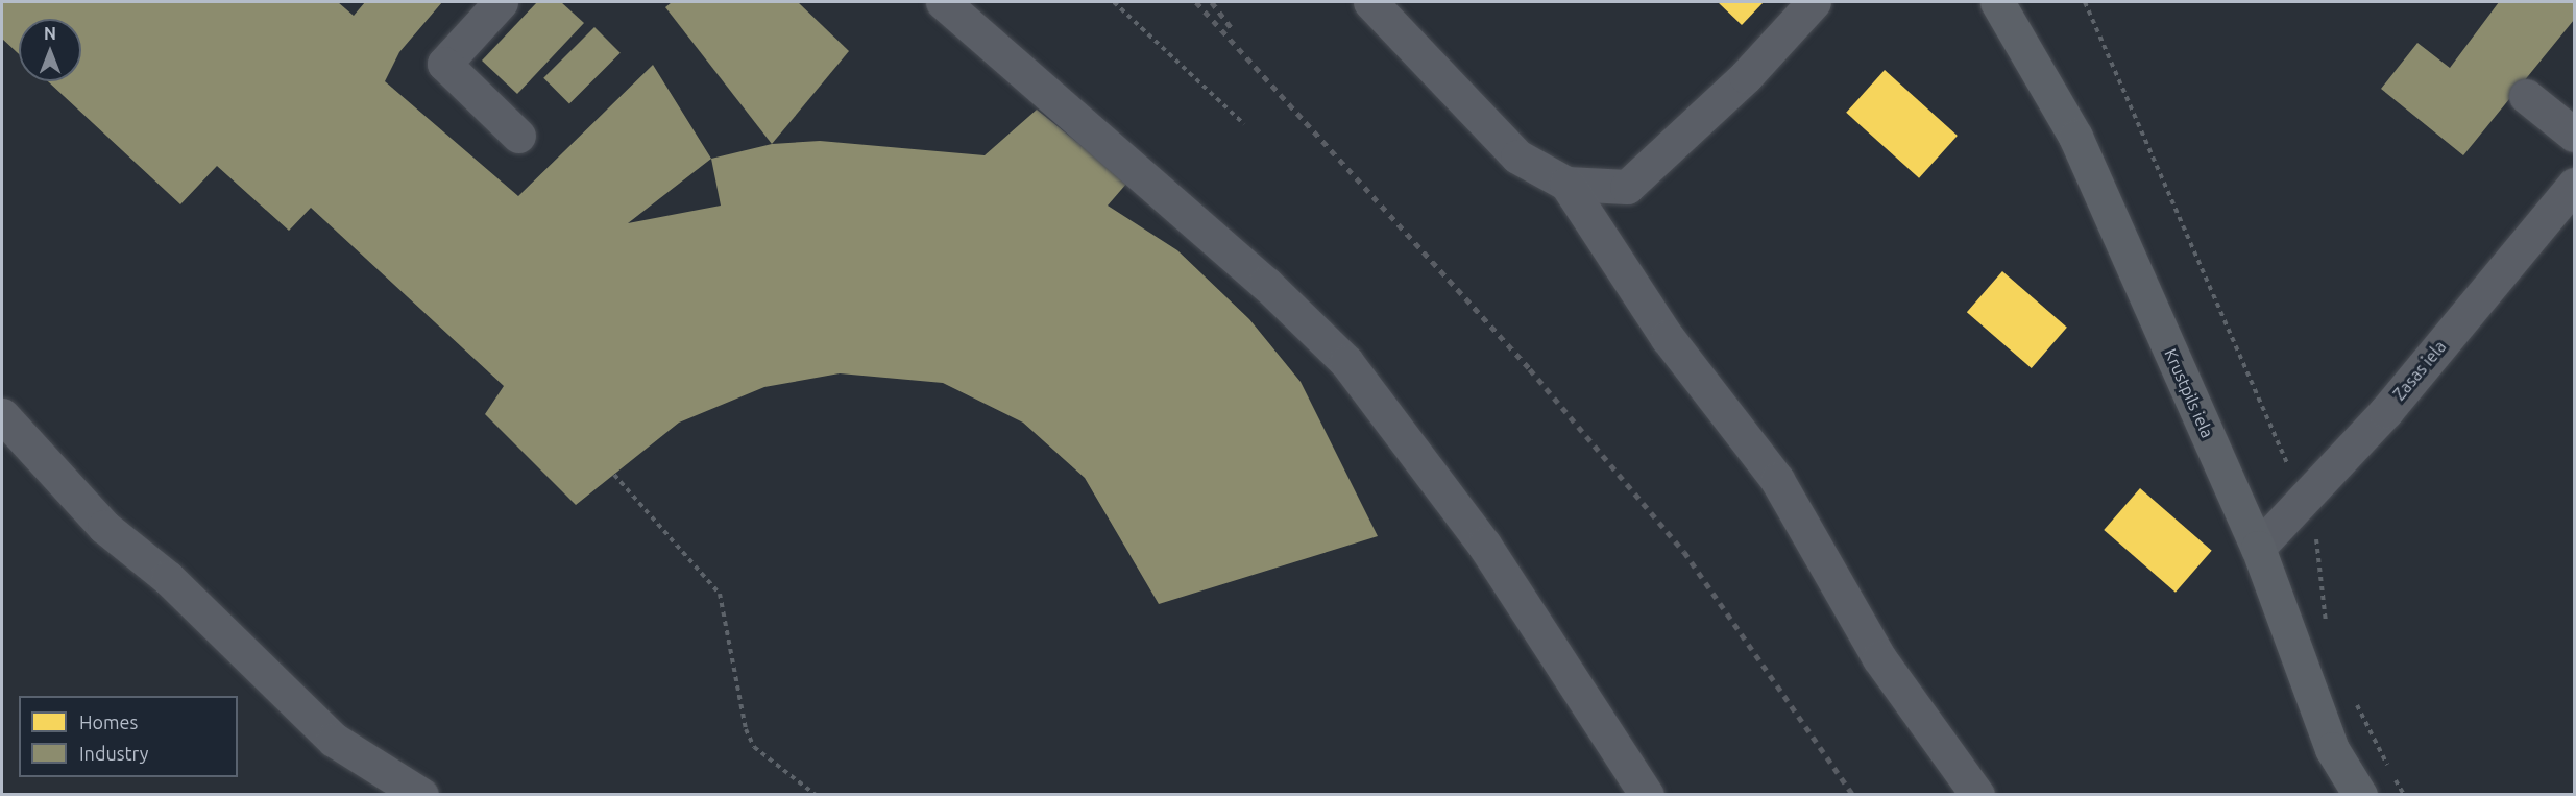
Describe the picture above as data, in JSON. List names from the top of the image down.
{
  "streets": {
    "main road": ["Krustpils iela"],
    "street": ["Zasas iela"]
  },
  "crossings": [
    ["Zasas iela", "Krustpils iela"]
  ],
  "legend": ["Homes", "Industry"],
  "north": "top"
}
